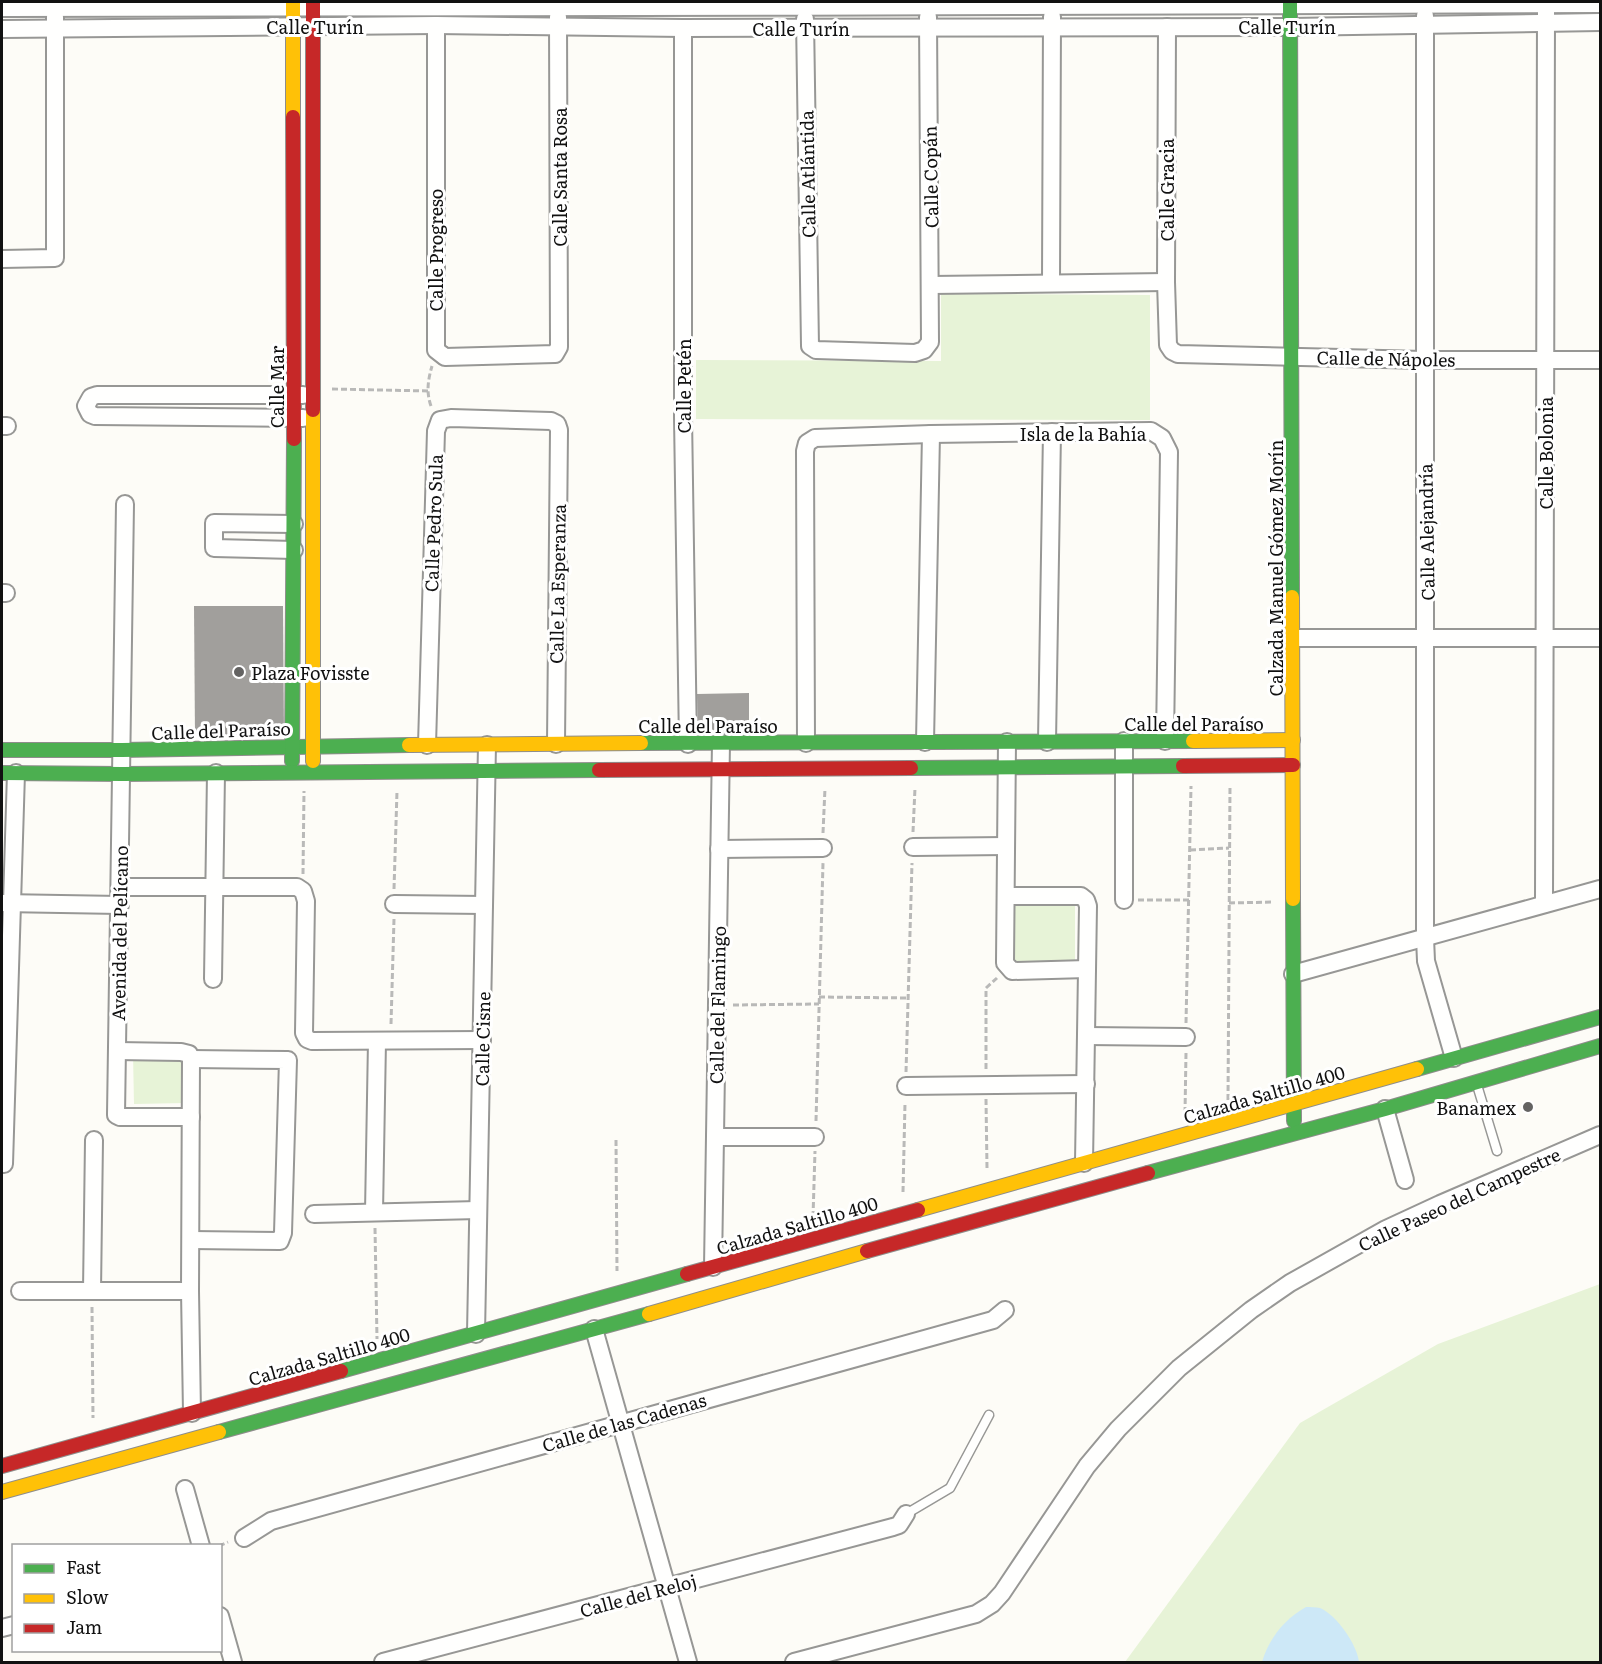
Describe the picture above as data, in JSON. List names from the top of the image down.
{
  "streets": {
    "street": [
      "Calle Turín",
      "Calle Atlántida",
      "Calle Santa Rosa",
      "Calle Copán",
      "Calle Gracia",
      "Calle Progreso",
      "Calle de Nápoles",
      "Calle Petén",
      "Calle Mar",
      "Isla de la Bahía",
      "Calle Bolonia",
      "Calle Pedro Sula",
      "Calle Alejandría",
      "Calzada Manuel Gómez Morín",
      "Calle La Esperanza",
      "Calle del Paraíso",
      "Avenida del Pelícano",
      "Calle del Flamingo",
      "Calle Cisne",
      "Calzada Saltillo 400",
      "Calle Paseo del Campestre",
      "Calle de las Cadenas",
      "Calle del Reloj"
    ]
  },
  "crossings": [
    ["Calle Turín", "Calle Atlántida"],
    ["Calle Turín", "Calle Santa Rosa"],
    ["Calle Turín", "Calle Copán"],
    ["Calle Turín", "Calle Gracia"],
    ["Calle Turín", "Calle Progreso"],
    ["Calle Turín", "Calle Petén"],
    ["Calle Turín", "Calle Mar"],
    ["Calle Turín", "Calle Bolonia"],
    ["Calle Turín", "Calle Alejandría"],
    ["Calle Turín", "Calzada Manuel Gómez Morín"],
    ["Calle Atlántida", "Calle Copán"],
    ["Calle Santa Rosa", "Calle Progreso"],
    ["Calle Gracia", "Calle de Nápoles"],
    ["Calle de Nápoles", "Calle Bolonia"],
    ["Calle de Nápoles", "Calle Alejandría"],
    ["Calle de Nápoles", "Calzada Manuel Gómez Morín"],
    ["Calle Petén", "Calle del Paraíso"],
    ["Calle Mar", "Calle del Paraíso"],
    ["Isla de la Bahía", "Calle del Paraíso"],
    ["Calle Pedro Sula", "Calle La Esperanza"],
    ["Calle Pedro Sula", "Calle del Paraíso"],
    ["Calle Alejandría", "Calzada Saltillo 400"],
    ["Calzada Manuel Gómez Morín", "Calle del Paraíso"],
    ["Calzada Manuel Gómez Morín", "Calzada Saltillo 400"],
    ["Calle La Esperanza", "Calle del Paraíso"],
    ["Calle del Paraíso", "Avenida del Pelícano"],
    ["Calle del Paraíso", "Calle del Flamingo"],
    ["Calle del Paraíso", "Calle Cisne"],
    ["Calle del Flamingo", "Calzada Saltillo 400"],
    ["Calle Cisne", "Calzada Saltillo 400"]
  ],
  "places": ["Plaza Fovisste", "Banamex"],
  "legend": ["Fast", "Slow", "Jam"]
}
